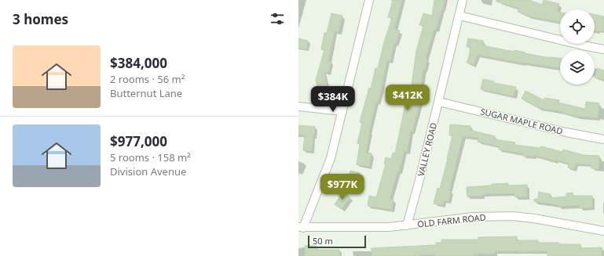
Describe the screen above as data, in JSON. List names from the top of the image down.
{
  "streets": {
    "street": ["SUGAR MAPLE ROAD", "VALLEY ROAD", "OLD FARM ROAD"]
  },
  "crossings": [
    ["SUGAR MAPLE ROAD", "VALLEY ROAD"],
    ["VALLEY ROAD", "OLD FARM ROAD"]
  ],
  "scale_bar": "50 m",
  "page": {
    "heading": "3 homes",
    "list": [
      {
        "name": "$384,000",
        "note": "2 rooms · 56 m² · Butternut Lane"
      },
      {
        "name": "$977,000",
        "note": "5 rooms · 158 m² · Division Avenue"
      }
    ],
    "price": ["$412K", "$384K", "$977K"],
    "scale": "50 m"
  }
}
